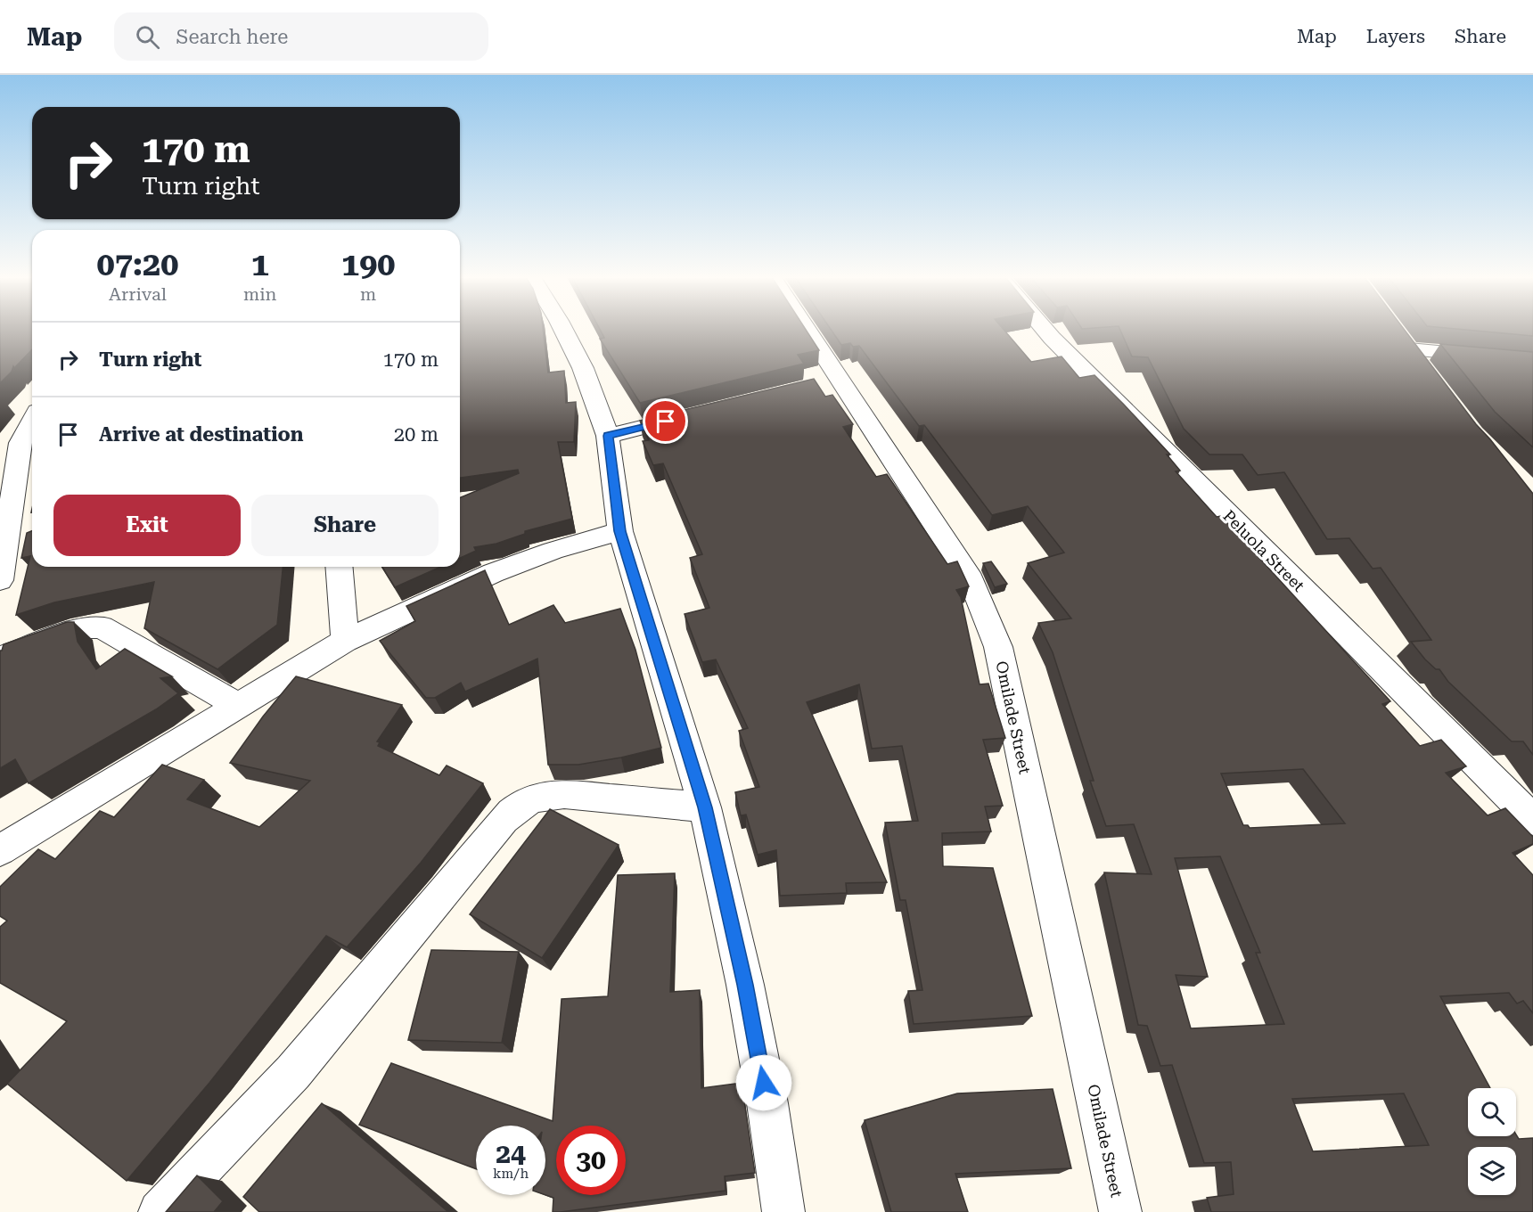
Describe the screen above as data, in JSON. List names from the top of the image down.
{
  "streets": {
    "street": ["Peluola Street", "Omilade Street"]
  },
  "page": {
    "header": "Map",
    "search": "Search here",
    "nav": ["Map", "Layers", "Share"],
    "turn": ["170 m", "Turn right"],
    "eta": [
      "07:20",
      "Arrival",
      "1",
      "min",
      "190",
      "m"
    ],
    "list": [
      {
        "name": "Turn right",
        "value": "170 m"
      },
      {
        "name": "Arrive at destination",
        "value": "20 m"
      }
    ],
    "buttons": ["Exit", "Share"],
    "speed": "24 km/h",
    "limit": "30"
  }
}
